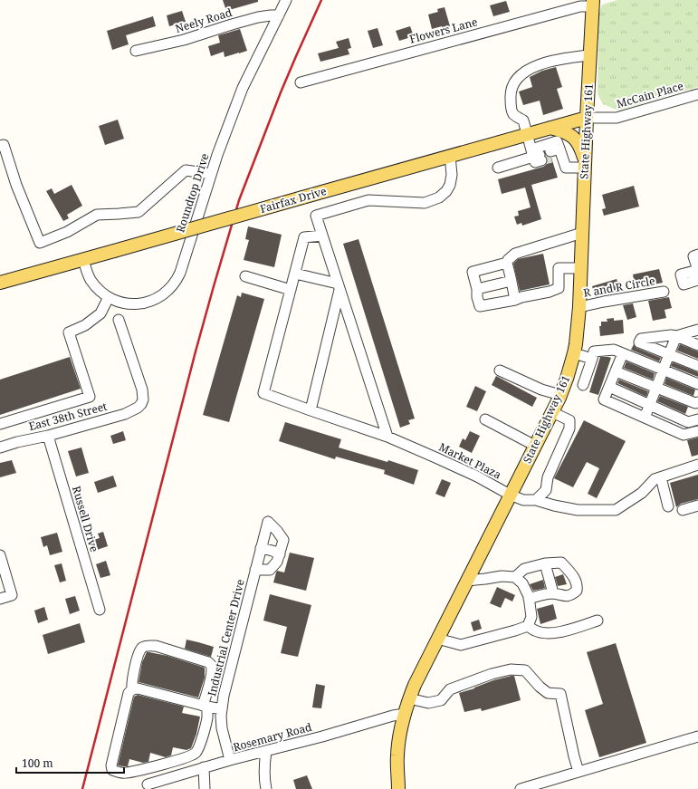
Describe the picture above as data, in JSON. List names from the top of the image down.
{
  "streets": {
    "main road": ["State Highway 161", "Fairfax Drive"],
    "street": [
      "Neely Road",
      "Flowers Lane",
      "McCain Place",
      "Roundtop Drive",
      "R and R Circle",
      "East 38th Street",
      "Market Plaza",
      "Russell Drive",
      "Industrial Center Drive",
      "Rosemary Road"
    ]
  },
  "crossings": [
    ["Neely Road", "Roundtop Drive"],
    ["Flowers Lane", "State Highway 161"],
    ["McCain Place", "State Highway 161"],
    ["McCain Place", "Fairfax Drive"],
    ["State Highway 161", "Fairfax Drive"],
    ["State Highway 161", "R and R Circle"],
    ["State Highway 161", "Market Plaza"],
    ["State Highway 161", "Rosemary Road"],
    ["Roundtop Drive", "Fairfax Drive"],
    ["East 38th Street", "Russell Drive"],
    ["Industrial Center Drive", "Rosemary Road"]
  ],
  "scale_bar": "100 m"
}
